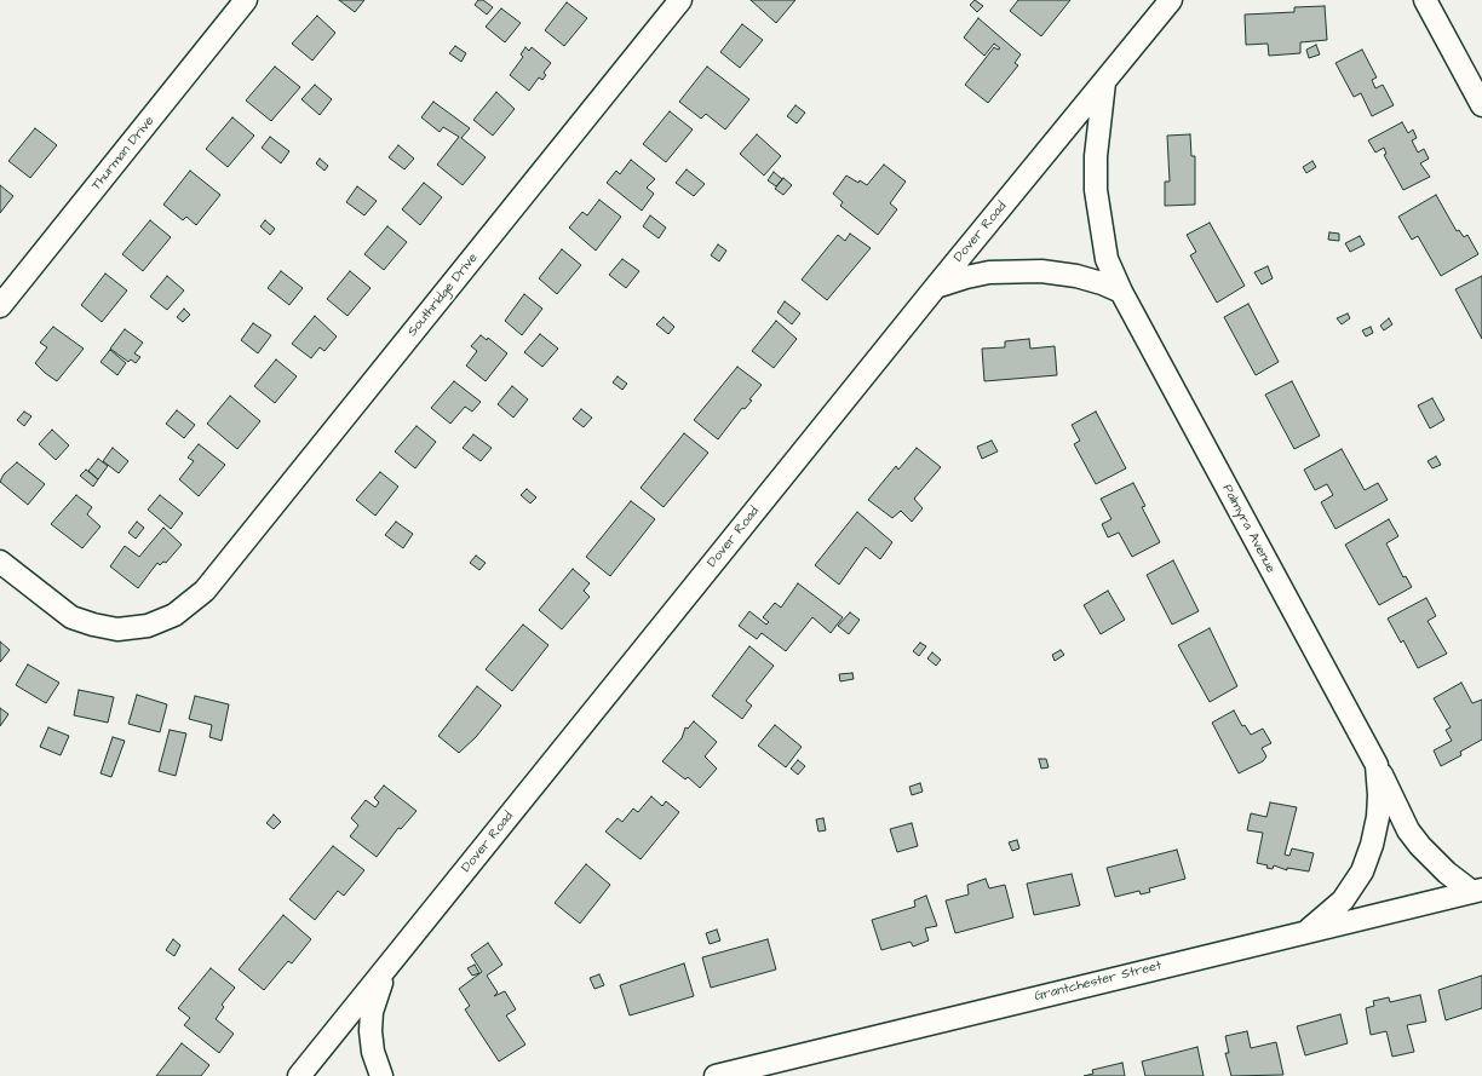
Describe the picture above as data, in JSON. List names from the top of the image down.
{
  "streets": {
    "street": [
      "Thurman Drive",
      "Dover Road",
      "Southridge Drive",
      "Palmyra Avenue",
      "Grantchester Street"
    ]
  },
  "crossings": [
    ["Dover Road", "Palmyra Avenue"],
    ["Palmyra Avenue", "Grantchester Street"]
  ]
}
